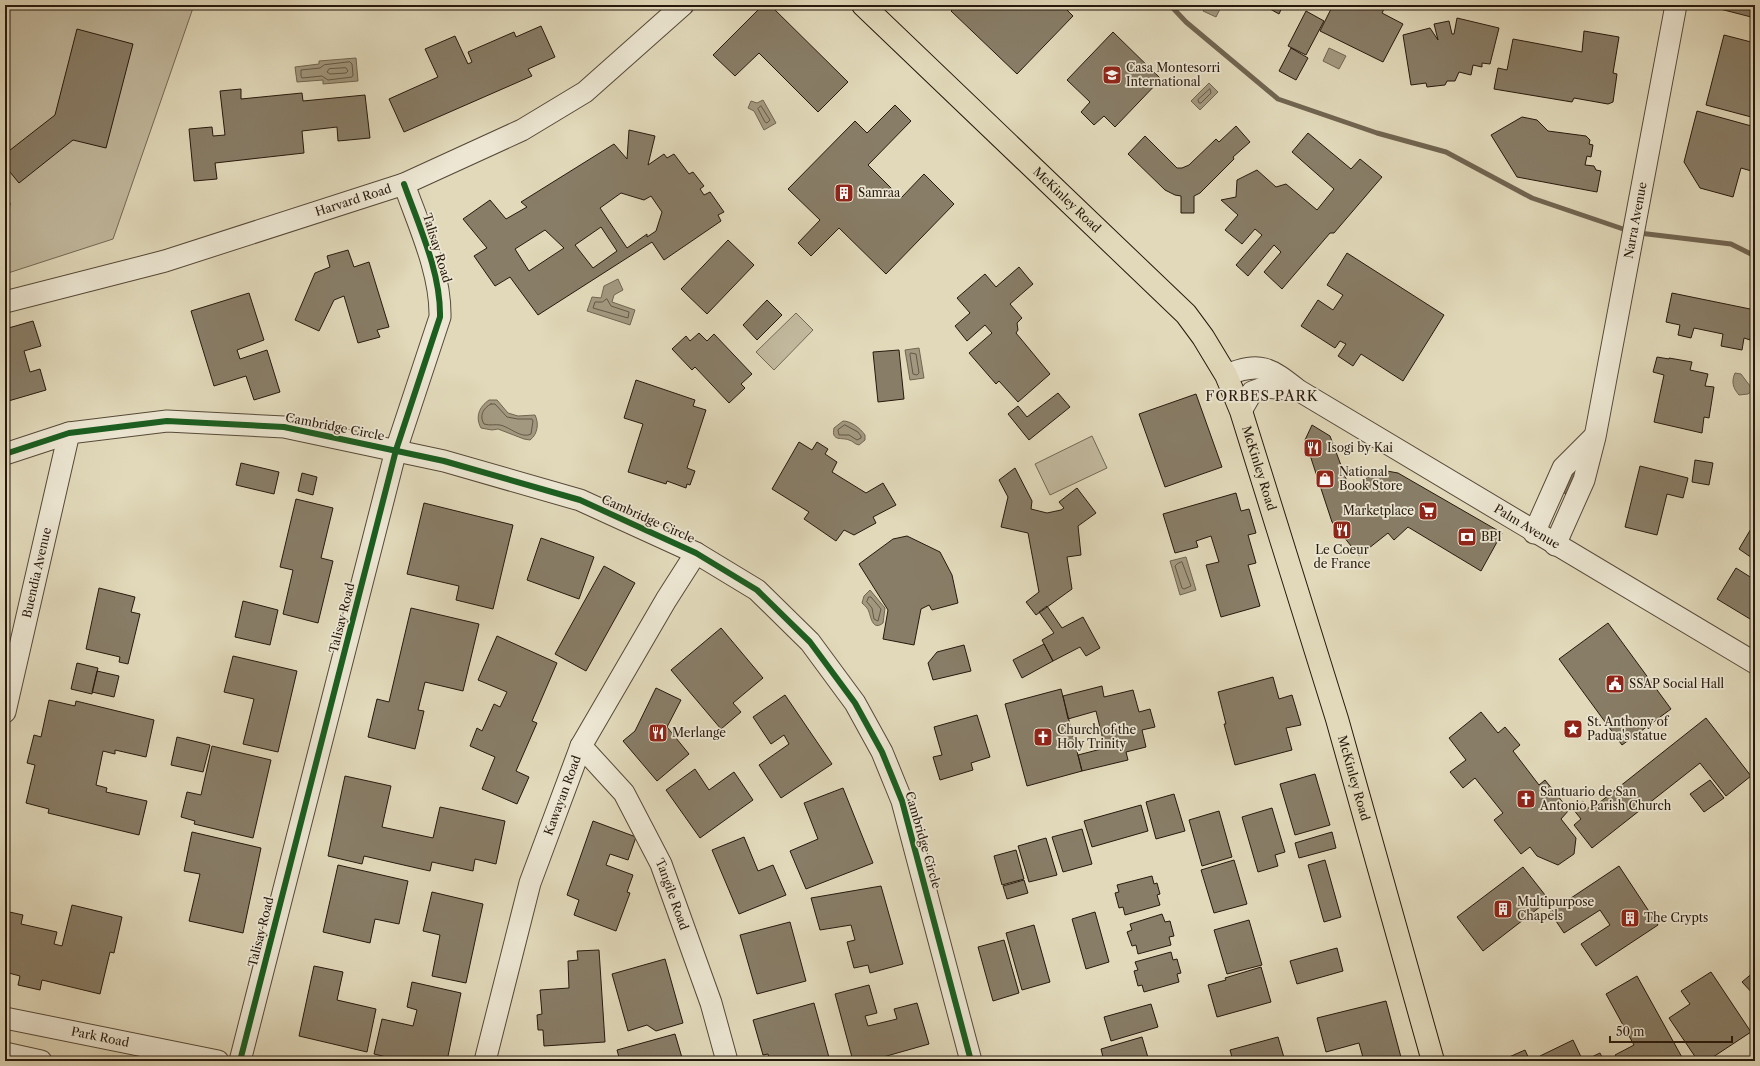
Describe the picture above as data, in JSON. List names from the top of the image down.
{
  "streets": {
    "main road": ["McKinley Road"],
    "street": [
      "Harvard Road",
      "Narra Avenue",
      "Talisay Road",
      "Cambridge Circle",
      "Palm Avenue",
      "Buendia Avenue",
      "Kawayan Road",
      "Tangile Road",
      "Park Road"
    ]
  },
  "crossings": [
    ["Harvard Road", "Talisay Road"],
    ["McKinley Road", "Palm Avenue"],
    ["Narra Avenue", "Palm Avenue"],
    ["Talisay Road", "Cambridge Circle"],
    ["Cambridge Circle", "Buendia Avenue"],
    ["Cambridge Circle", "Kawayan Road"],
    ["Kawayan Road", "Tangile Road"]
  ],
  "districts": ["FORBES PARK"],
  "places": {
    "school or university": ["Casa Montesorri International"],
    "building": ["Samraa", "Multipurpose Chapels", "The Crypts"],
    "restaurant": ["Isogi by Kai", "Le Coeur de France", "Merlange"],
    "shop": ["National Book Store"],
    "supermarket": ["Marketplace"],
    "bank": ["BPI"],
    "public building": ["SSAP Social Hall"],
    "place": ["St. Anthony of Padua's statue"],
    "church": ["Church of the Holy Trinity", "Santuario de San Antonio Parish Church"]
  },
  "scale_bar": "50 m"
}
